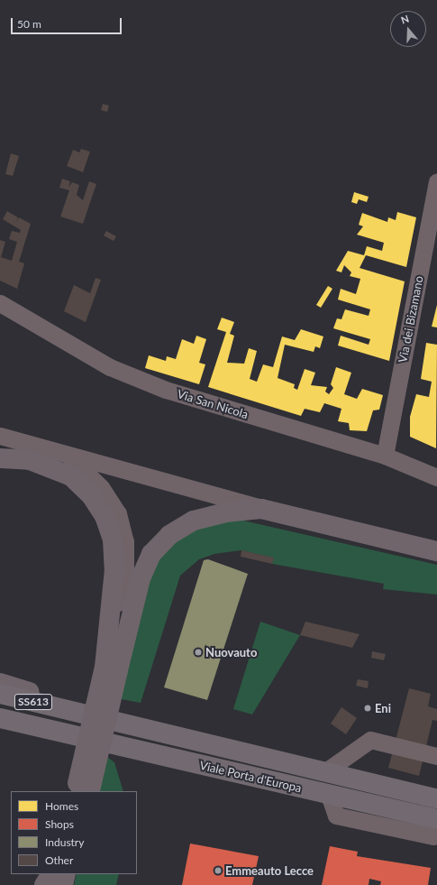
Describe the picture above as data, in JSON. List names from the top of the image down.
{
  "streets": {
    "highway": ["SS613", "Viale Porta d'Europa"],
    "street": ["Via dei Bizamano", "Via San Nicola"]
  },
  "crossings": [
    ["Via dei Bizamano", "Via San Nicola"],
    ["SS613", "Viale Porta d'Europa"]
  ],
  "places": ["Nuovauto", "Eni", "Emmeauto Lecce"],
  "legend": [
    "Homes",
    "Shops",
    "Industry",
    "Other"
  ],
  "scale_bar": "50 m",
  "north": "top"
}
